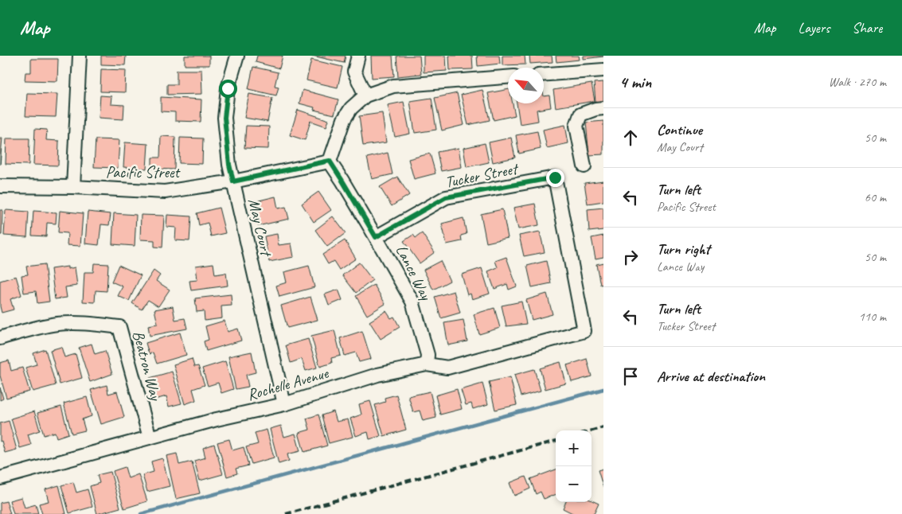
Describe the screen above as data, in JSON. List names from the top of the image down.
{
  "streets": {
    "street": [
      "Pacific Street",
      "Tucker Street",
      "May Court",
      "Lance Way",
      "Beatron Way",
      "Rochelle Avenue"
    ]
  },
  "crossings": [
    ["Pacific Street", "May Court"],
    ["Pacific Street", "Lance Way"],
    ["Tucker Street", "Lance Way"],
    ["Tucker Street", "Rochelle Avenue"],
    ["May Court", "Rochelle Avenue"],
    ["Lance Way", "Rochelle Avenue"],
    ["Beatron Way", "Rochelle Avenue"]
  ],
  "north": "top left",
  "page": {
    "header": "Map",
    "nav": ["Map", "Layers", "Share"],
    "heading": ["4 min", "Walk · 270 m"],
    "list": [
      ["Continue", "May Court", "50 m"],
      ["Turn left", "Pacific Street", "60 m"],
      ["Turn right", "Lance Way", "50 m"],
      ["Turn left", "Tucker Street", "110 m"],
      "Arrive at destination"
    ],
    "map_buttons": ["+", "−"]
  }
}
